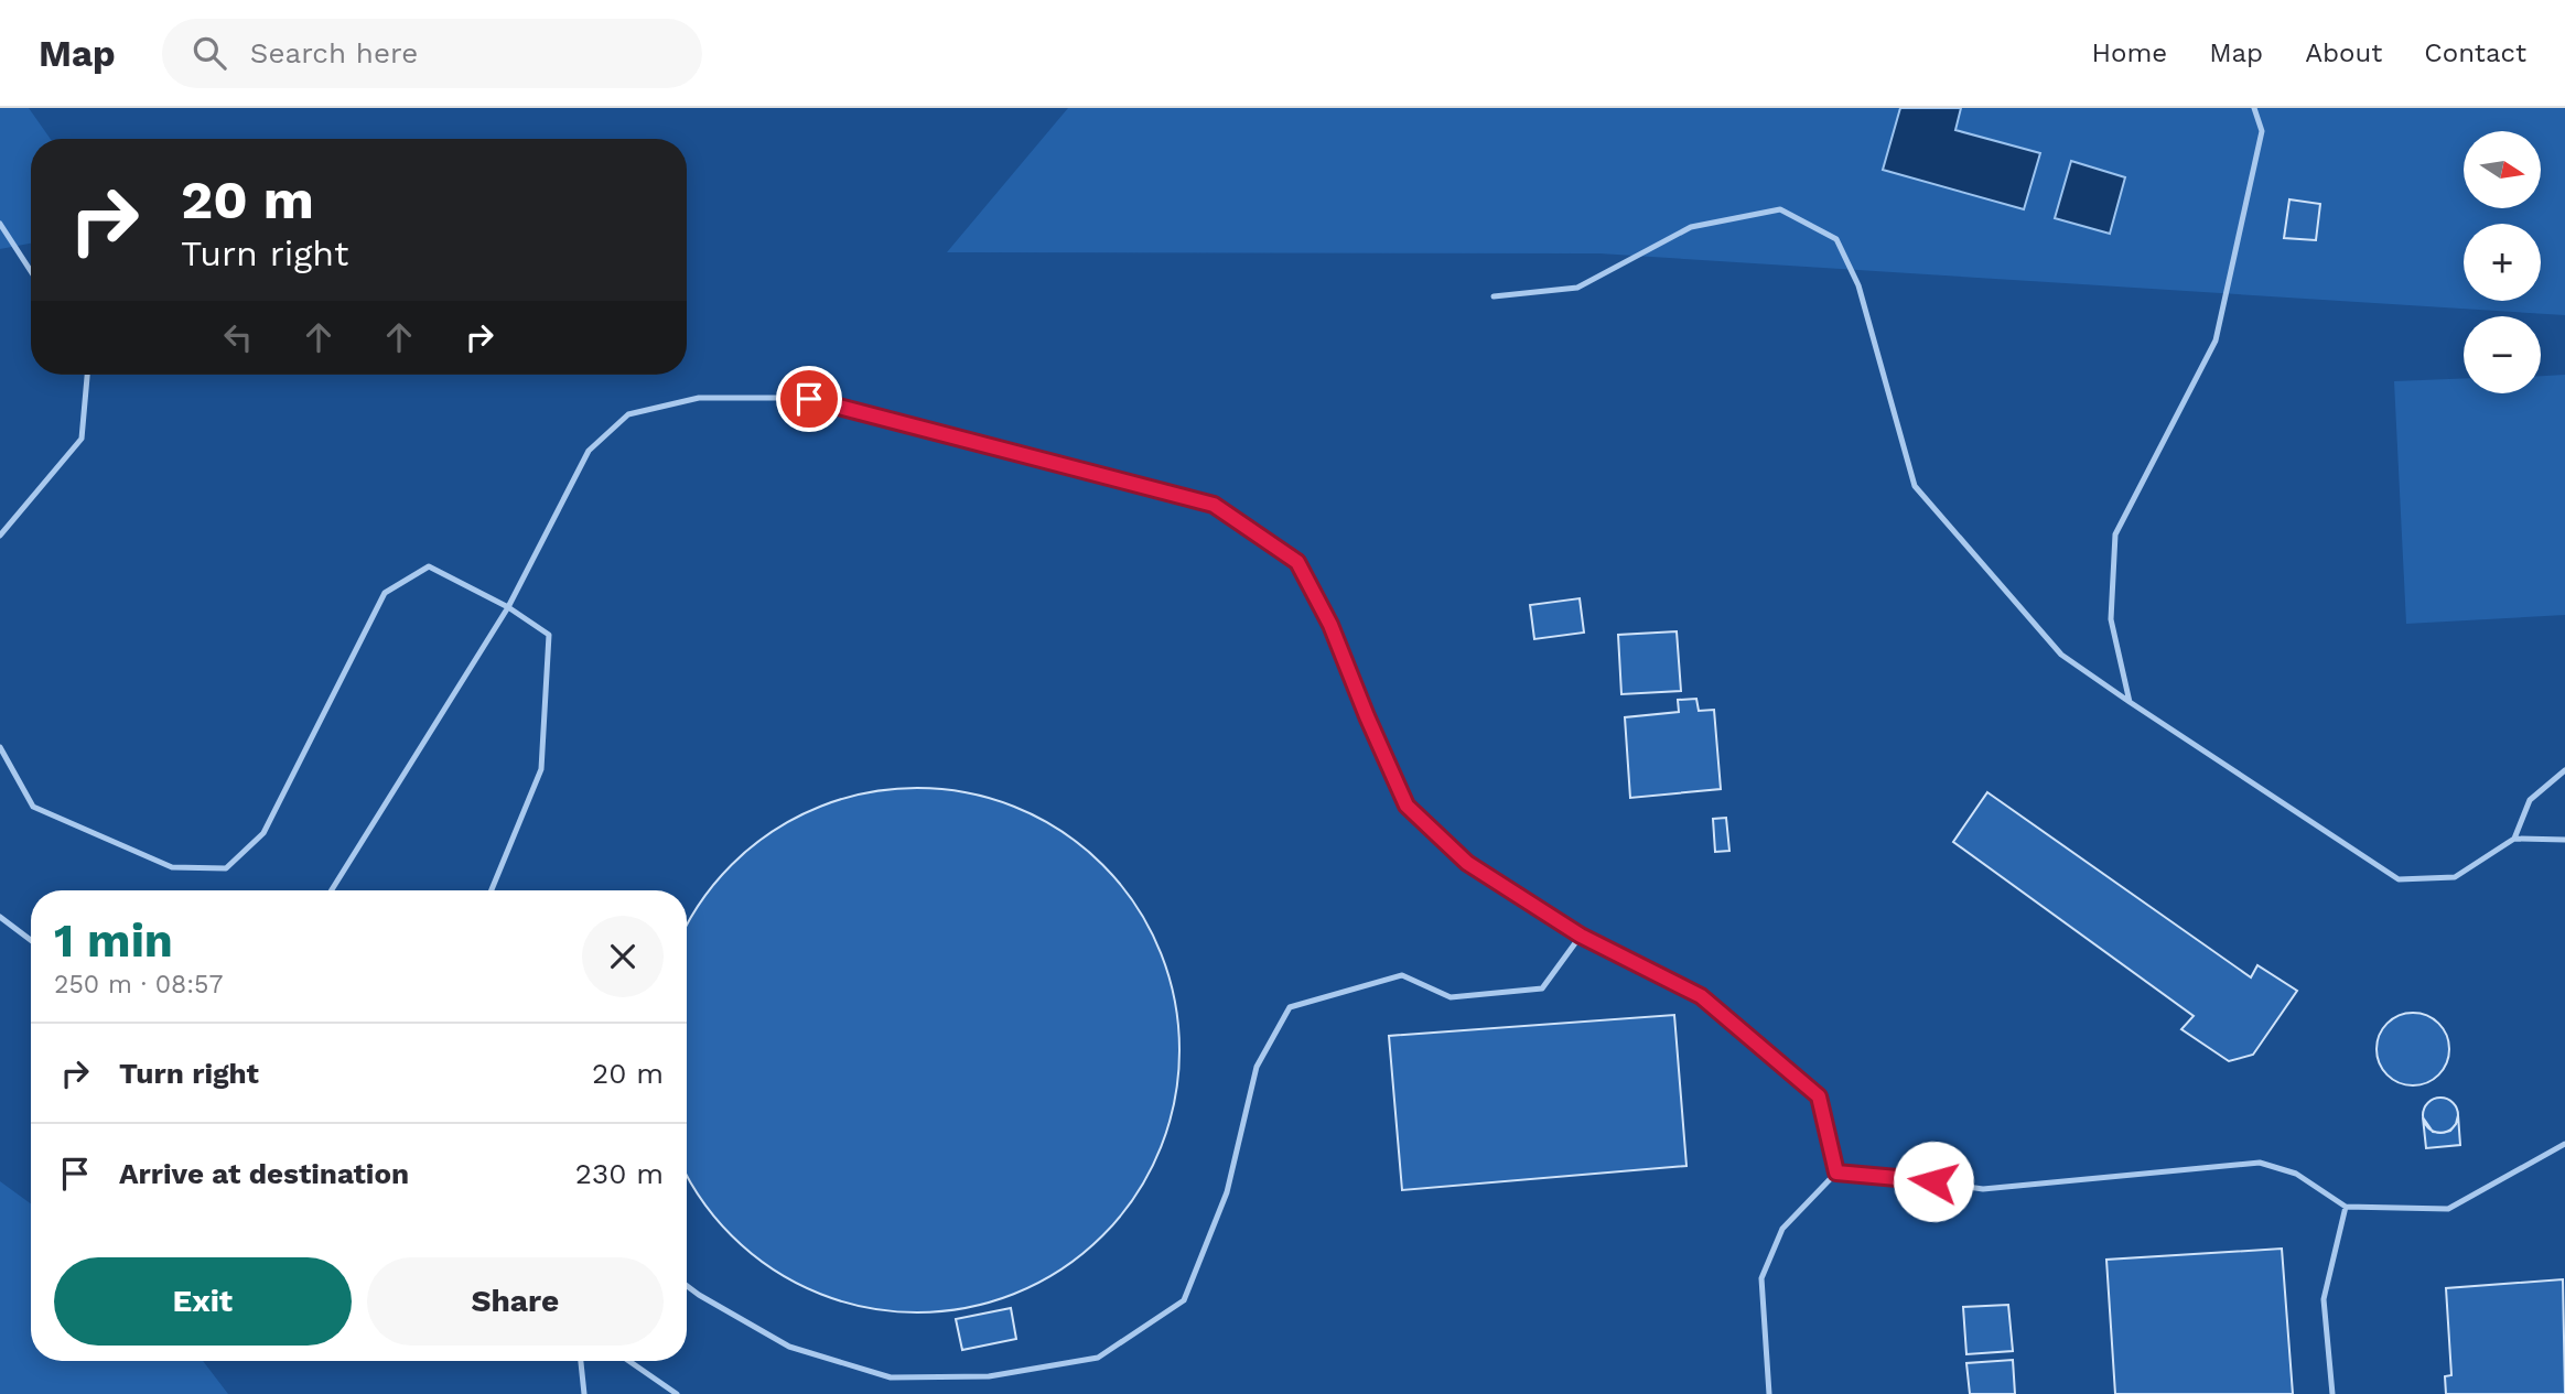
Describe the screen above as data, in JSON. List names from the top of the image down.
{
  "north": "right",
  "page": {
    "header": "Map",
    "search": "Search here",
    "nav": [
      "Home",
      "Map",
      "About",
      "Contact"
    ],
    "map_buttons": ["+", "−"],
    "turn": ["20 m", "Turn right"],
    "heading": ["1 min", "250 m · 08:57"],
    "list": [
      {
        "name": "Turn right",
        "value": "20 m"
      },
      {
        "name": "Arrive at destination",
        "value": "230 m"
      }
    ],
    "buttons": ["Exit", "Share"]
  }
}
